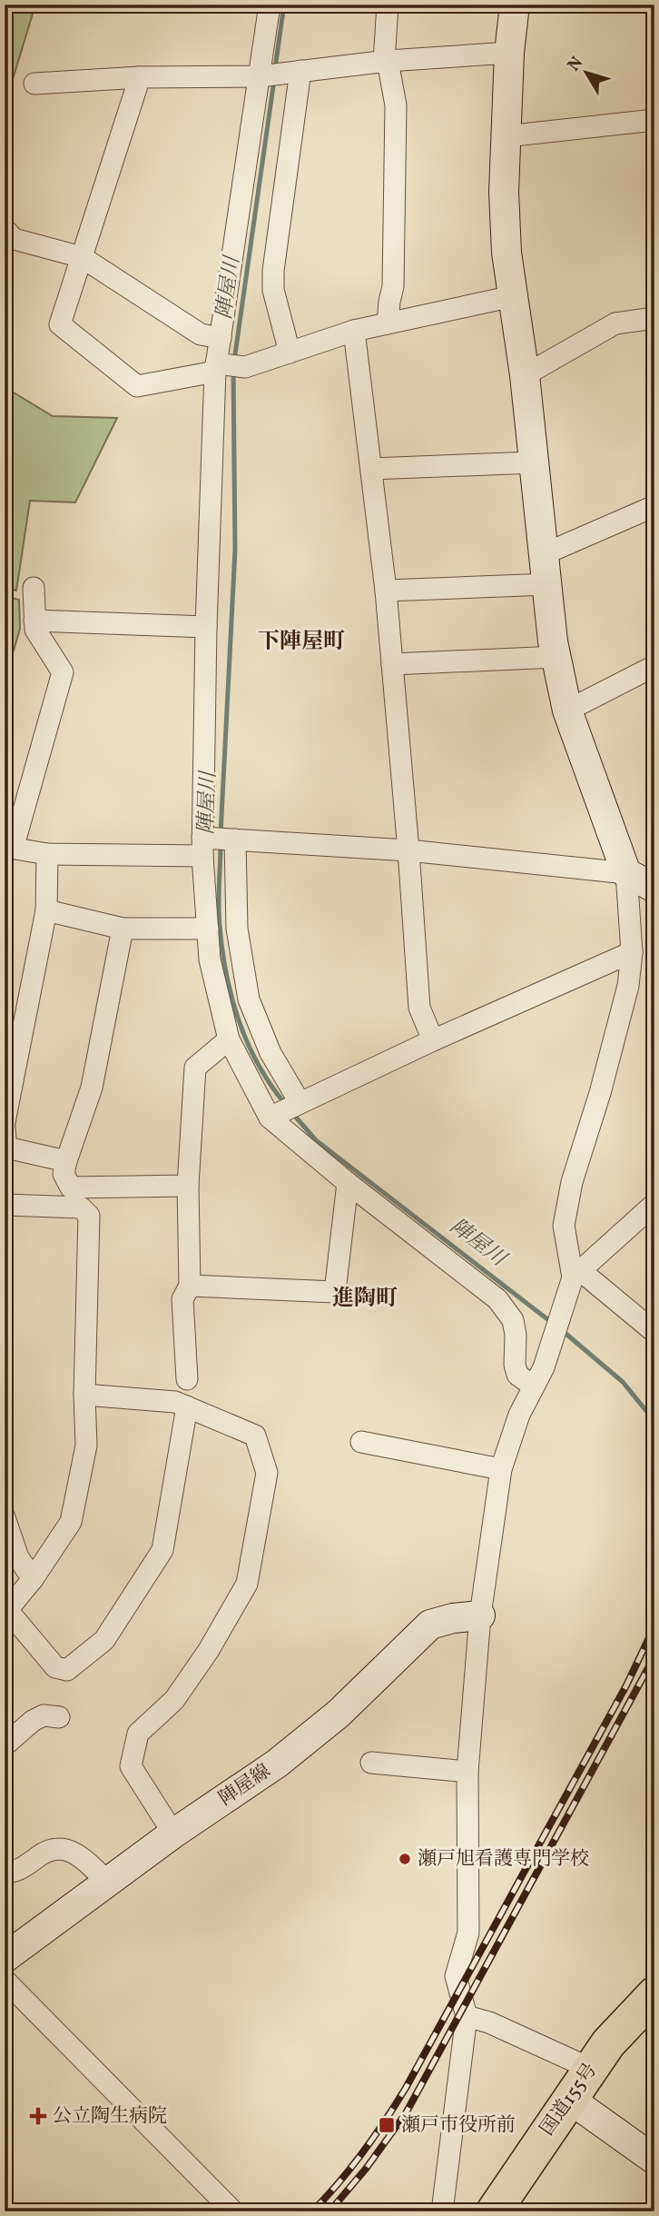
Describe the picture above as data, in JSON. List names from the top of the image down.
{
  "streets": {
    "highway": ["国道155号"],
    "street": ["陣屋線"]
  },
  "districts": ["下陣屋町", "進陶町"],
  "water": ["陣屋川"],
  "places": {
    "other": ["瀬戸旭看護専門学校"],
    "health": ["公立陶生病院"],
    "transit": ["瀬戸市役所前"]
  },
  "north": "top left"
}
